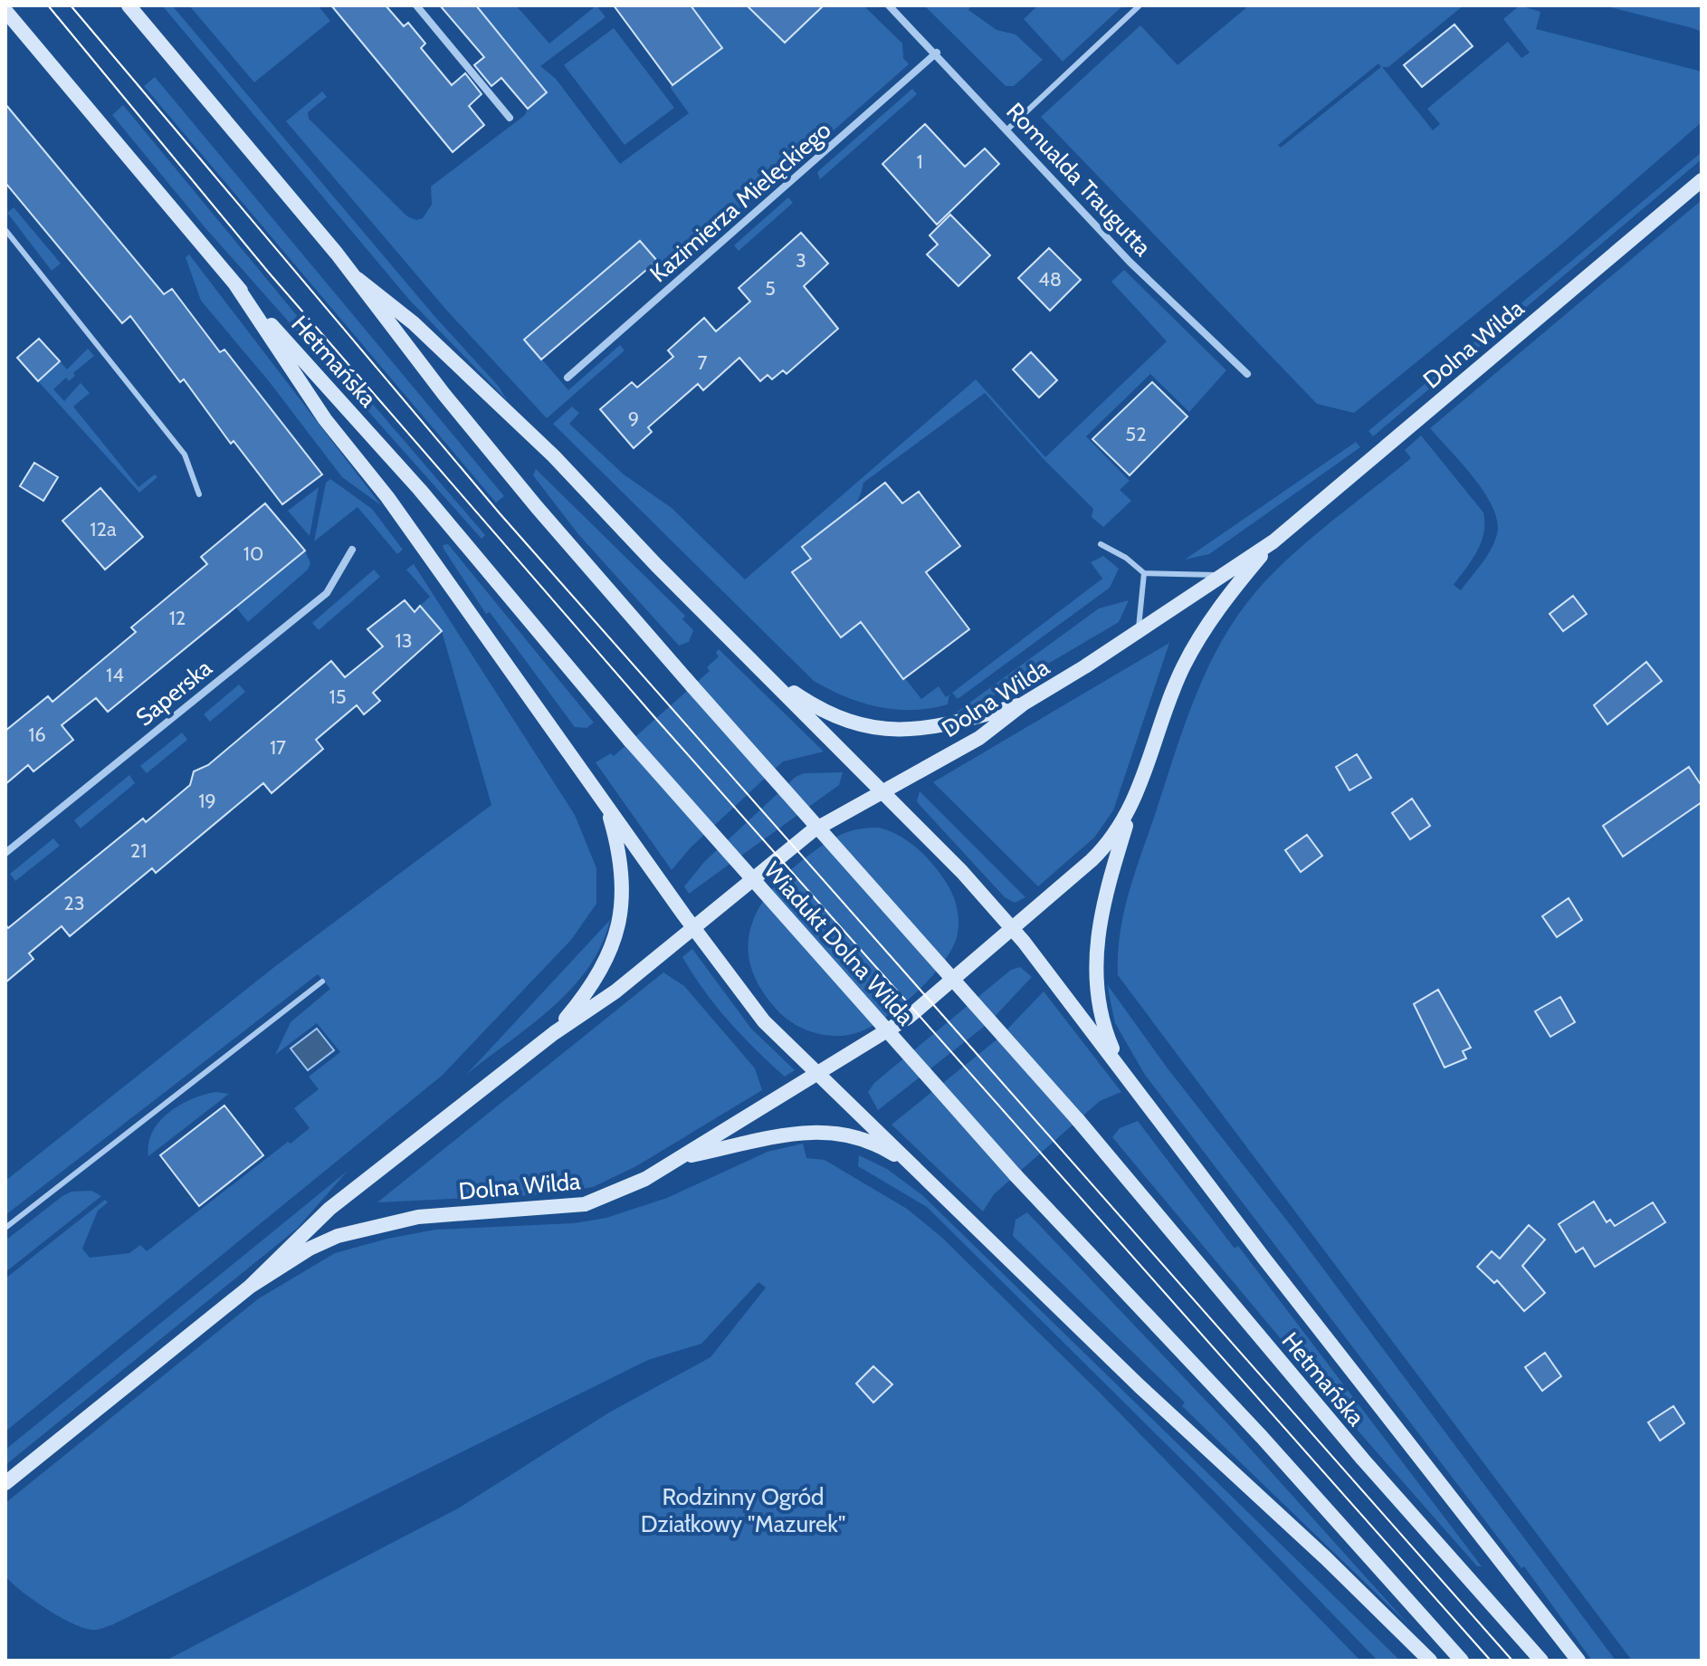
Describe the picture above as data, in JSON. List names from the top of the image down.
{
  "streets": {
    "main road": ["Dolna Wilda", "Hetmańska", "Wiadukt Dolna Wilda"],
    "street": ["Romualda Traugutta", "Kazimierza Mielęckiego", "Saperska"]
  },
  "crossings": [
    ["Romualda Traugutta", "Kazimierza Mielęckiego"],
    ["Hetmańska", "Wiadukt Dolna Wilda"]
  ],
  "parks": ["Rodzinny Ogród Działkowy \"Mazurek\""],
  "house_numbers": [
    "1",
    "3",
    "48",
    "5",
    "7",
    "9",
    "52",
    "12a",
    "10",
    "12",
    "13",
    "14",
    "15",
    "16",
    "17",
    "19",
    "21",
    "23"
  ]
}
